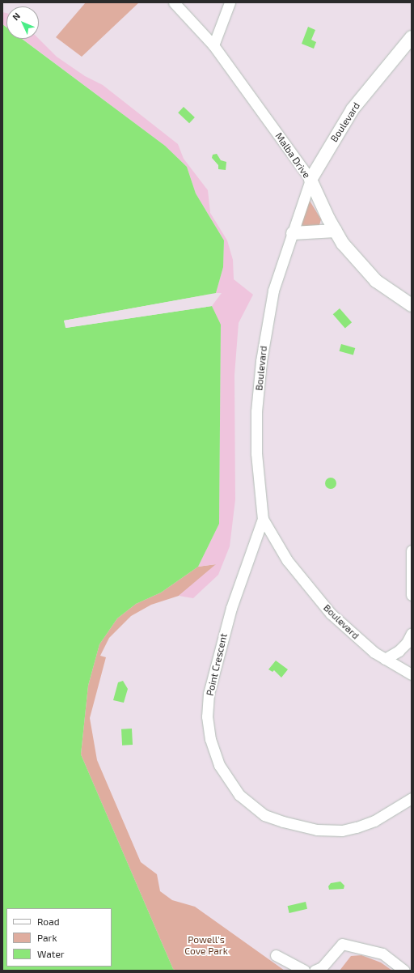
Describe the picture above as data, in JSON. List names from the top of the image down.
{
  "streets": {
    "street": ["Boulevard", "Malba Drive", "Point Crescent"]
  },
  "crossings": [
    ["Boulevard", "Malba Drive"],
    ["Boulevard", "Point Crescent"]
  ],
  "parks": ["Powell's Cove Park"],
  "legend": ["Road", "Park", "Water"],
  "north": "top left"
}
